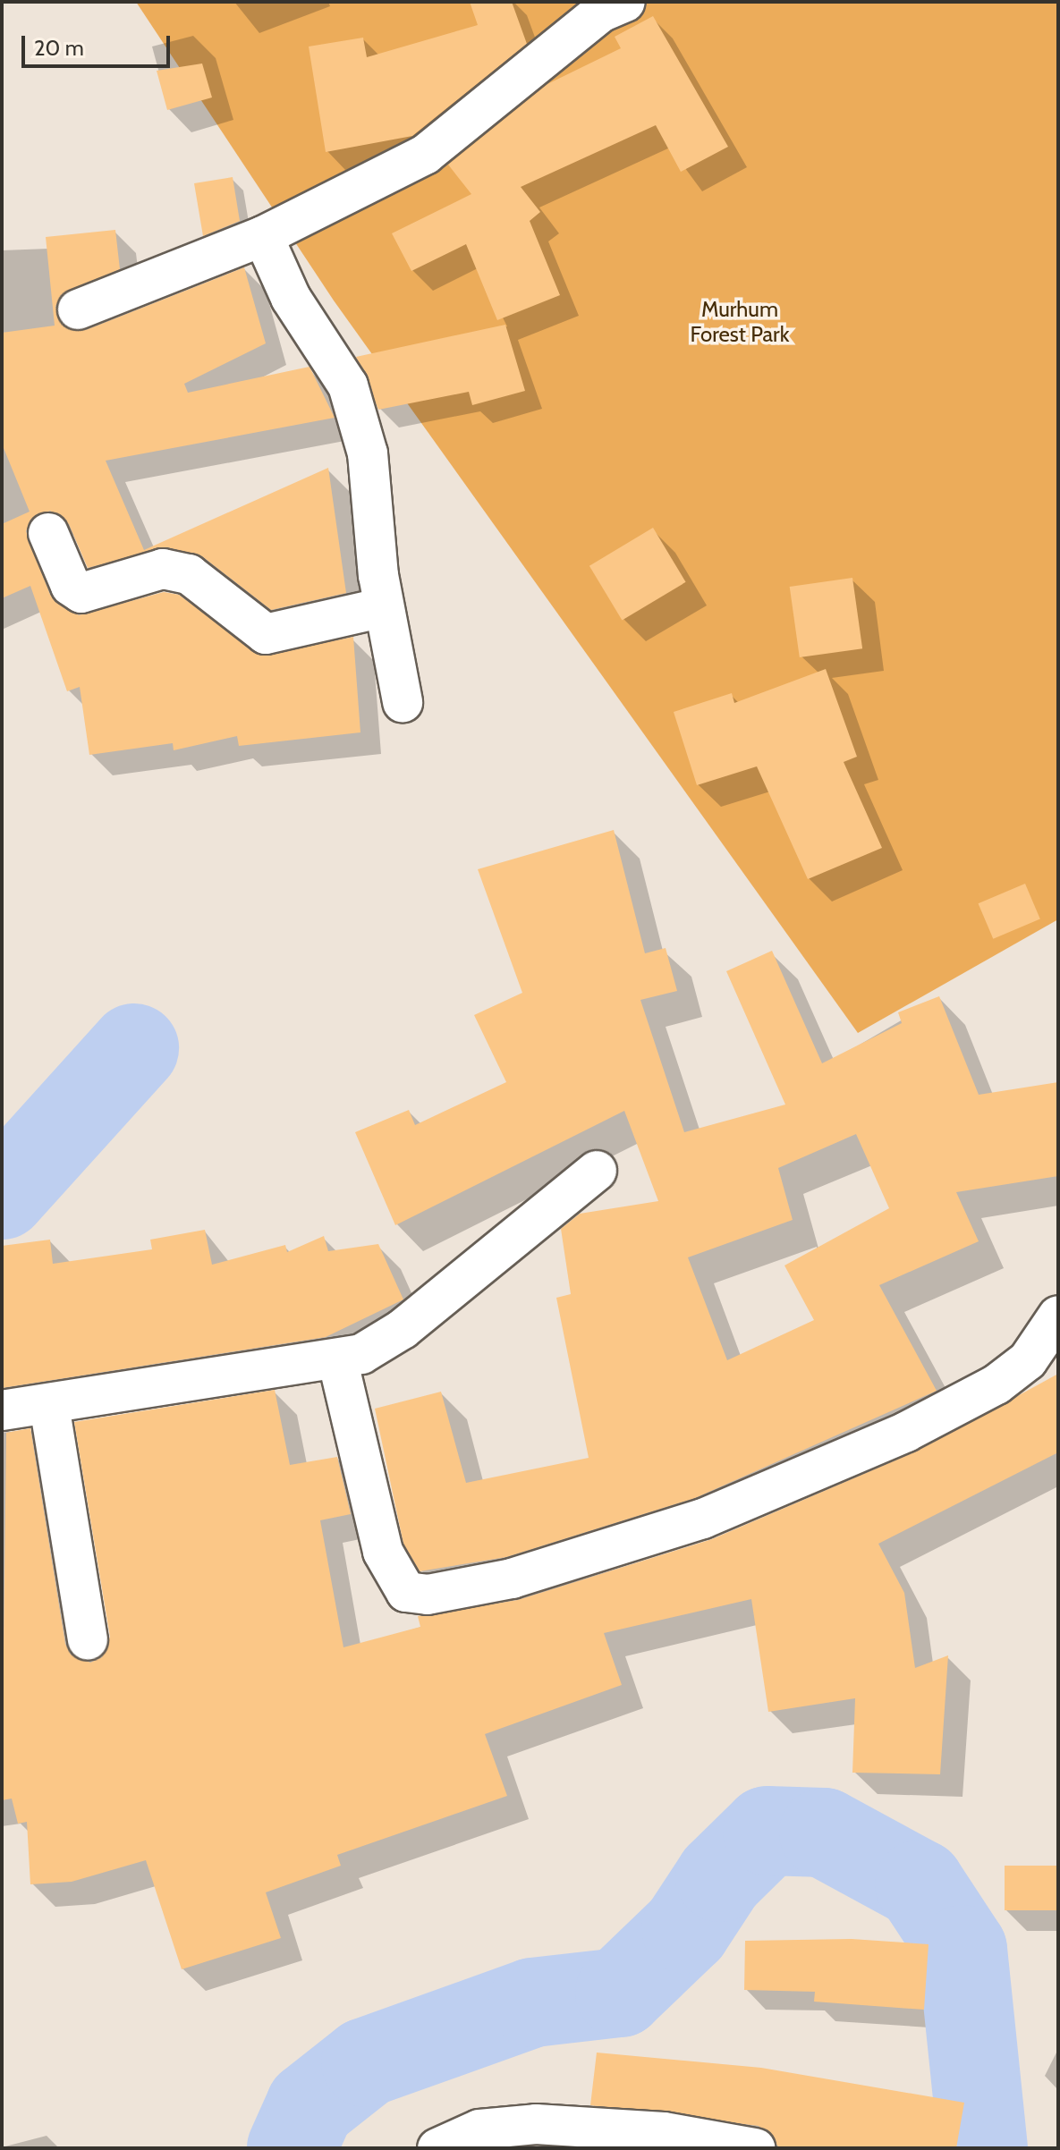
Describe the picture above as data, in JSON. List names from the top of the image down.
{
  "parks": ["Murhum Forest Park"],
  "scale_bar": "20 m"
}
